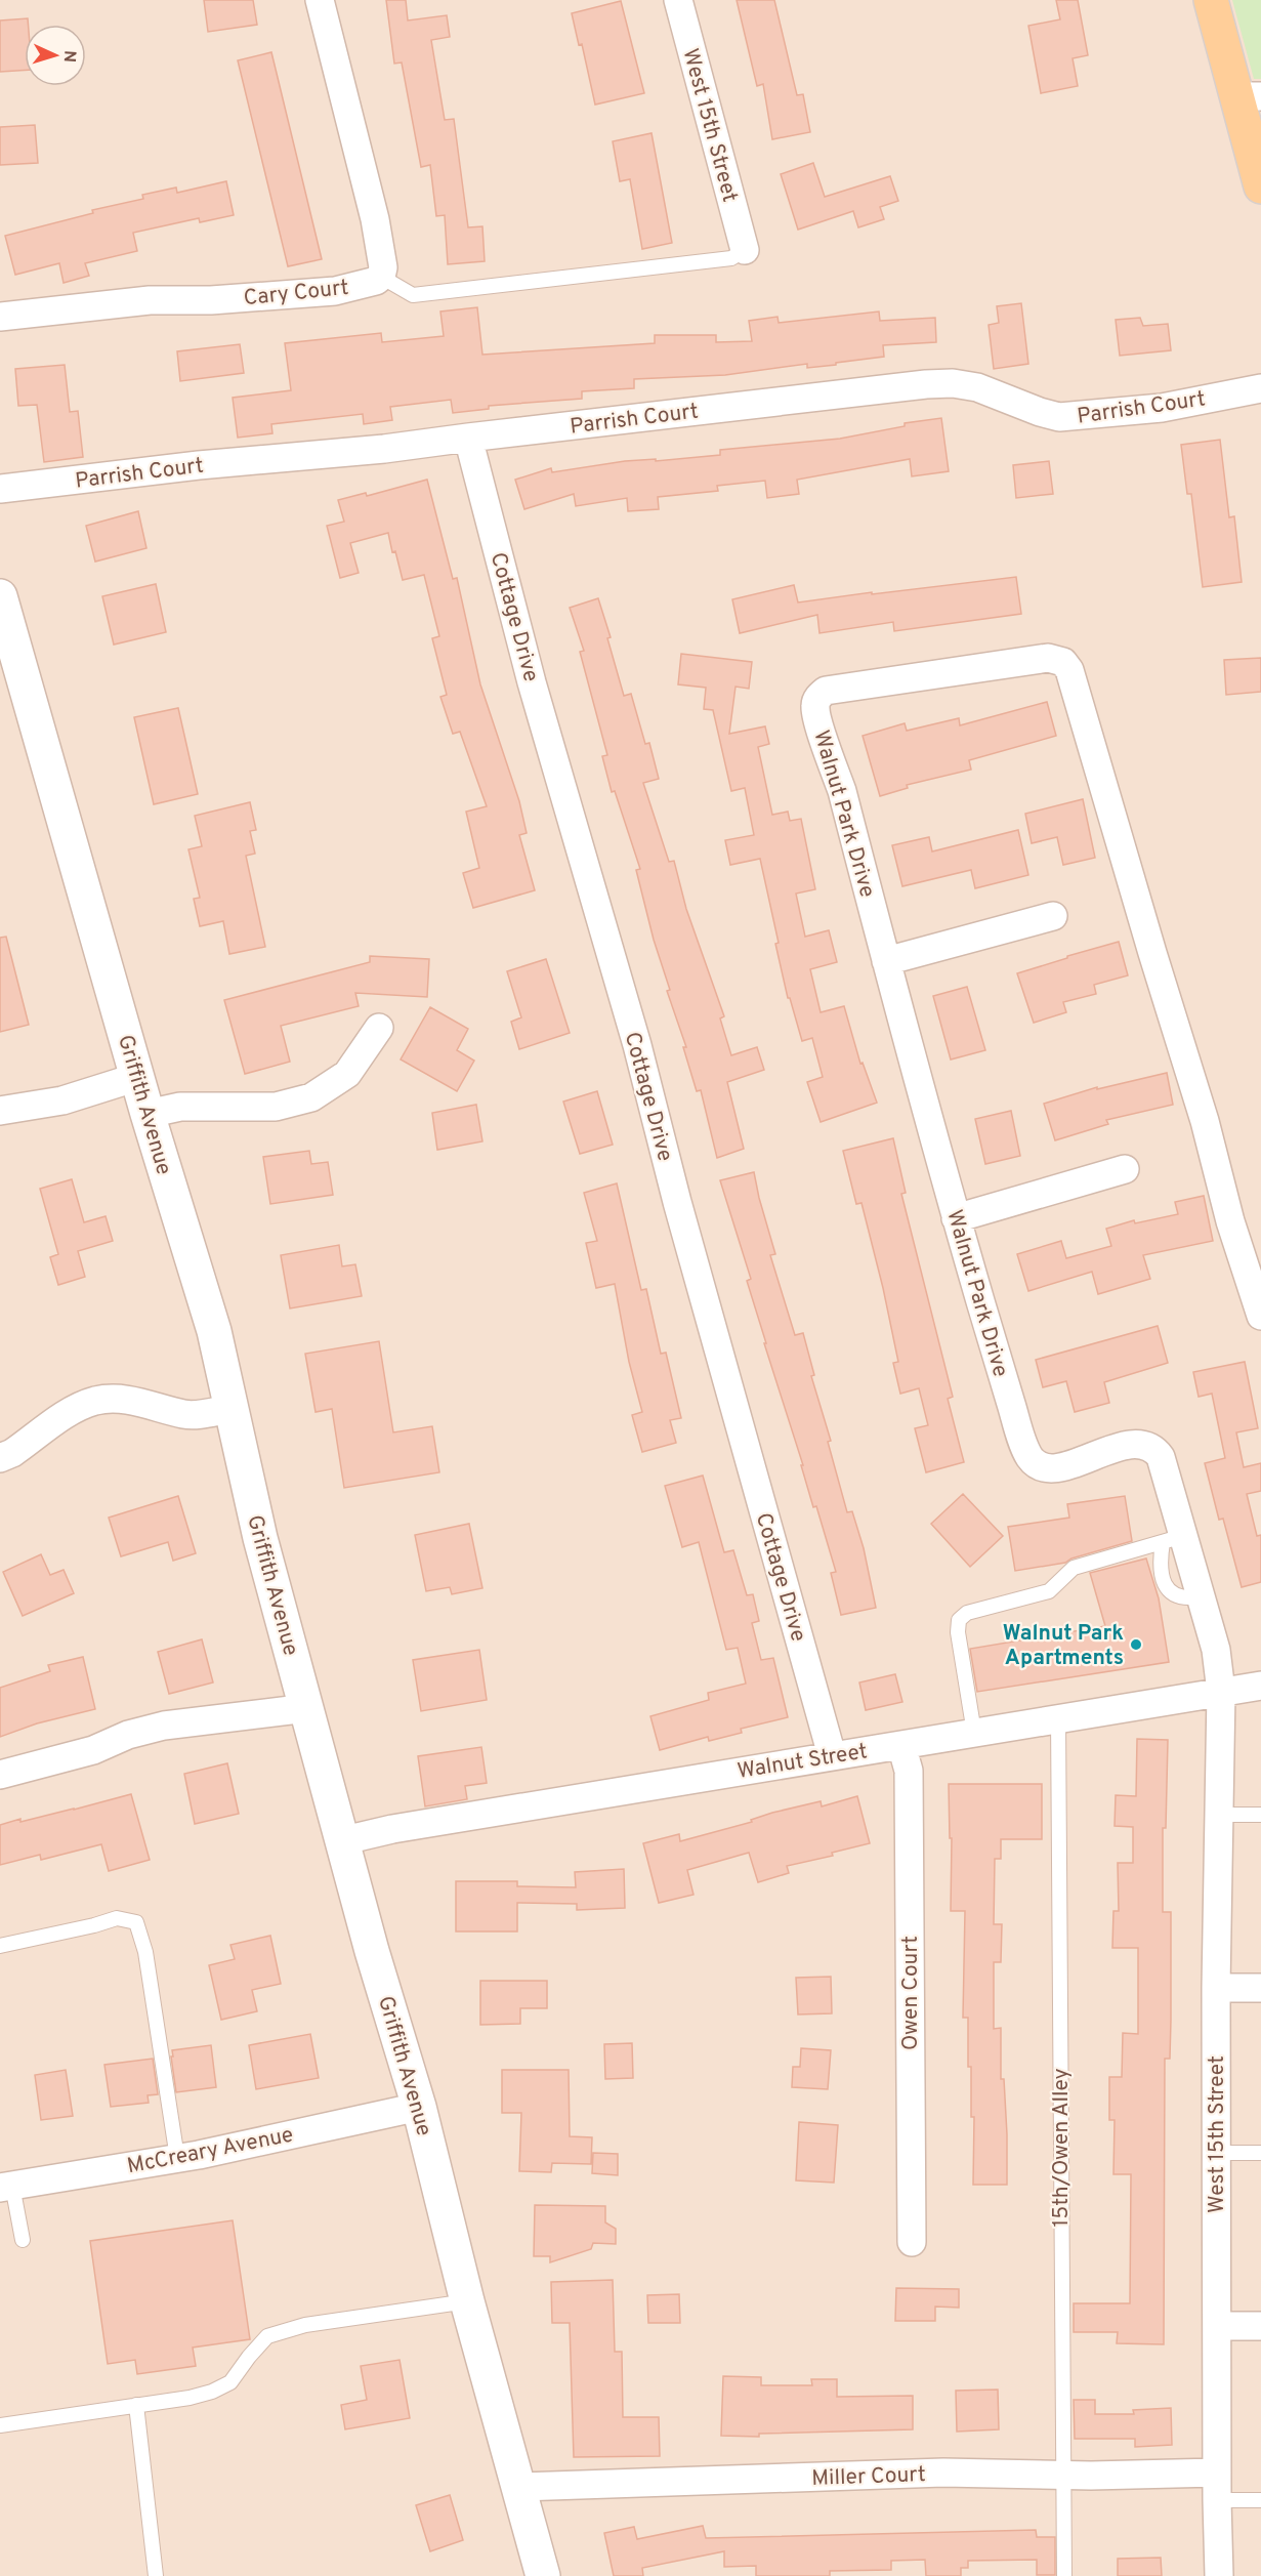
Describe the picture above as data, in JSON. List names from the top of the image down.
{
  "streets": {
    "street": [
      "West 15th Street",
      "Cary Court",
      "Parrish Court",
      "Cottage Drive",
      "Walnut Park Drive",
      "Griffith Avenue",
      "Walnut Street",
      "Owen Court",
      "McCreary Avenue",
      "Miller Court"
    ],
    "lane": ["15th/Owen Alley"]
  },
  "crossings": [
    ["West 15th Street", "Walnut Park Drive"],
    ["West 15th Street", "Walnut Street"],
    ["West 15th Street", "Miller Court"],
    ["Parrish Court", "Cottage Drive"],
    ["Cottage Drive", "Walnut Street"],
    ["Walnut Park Drive", "Walnut Street"],
    ["Griffith Avenue", "Walnut Street"],
    ["Griffith Avenue", "McCreary Avenue"],
    ["Griffith Avenue", "Miller Court"],
    ["Walnut Street", "Owen Court"],
    ["Walnut Street", "15th/Owen Alley"],
    ["15th/Owen Alley", "Miller Court"]
  ],
  "places": ["Walnut Park Apartments"],
  "north": "right"
}
